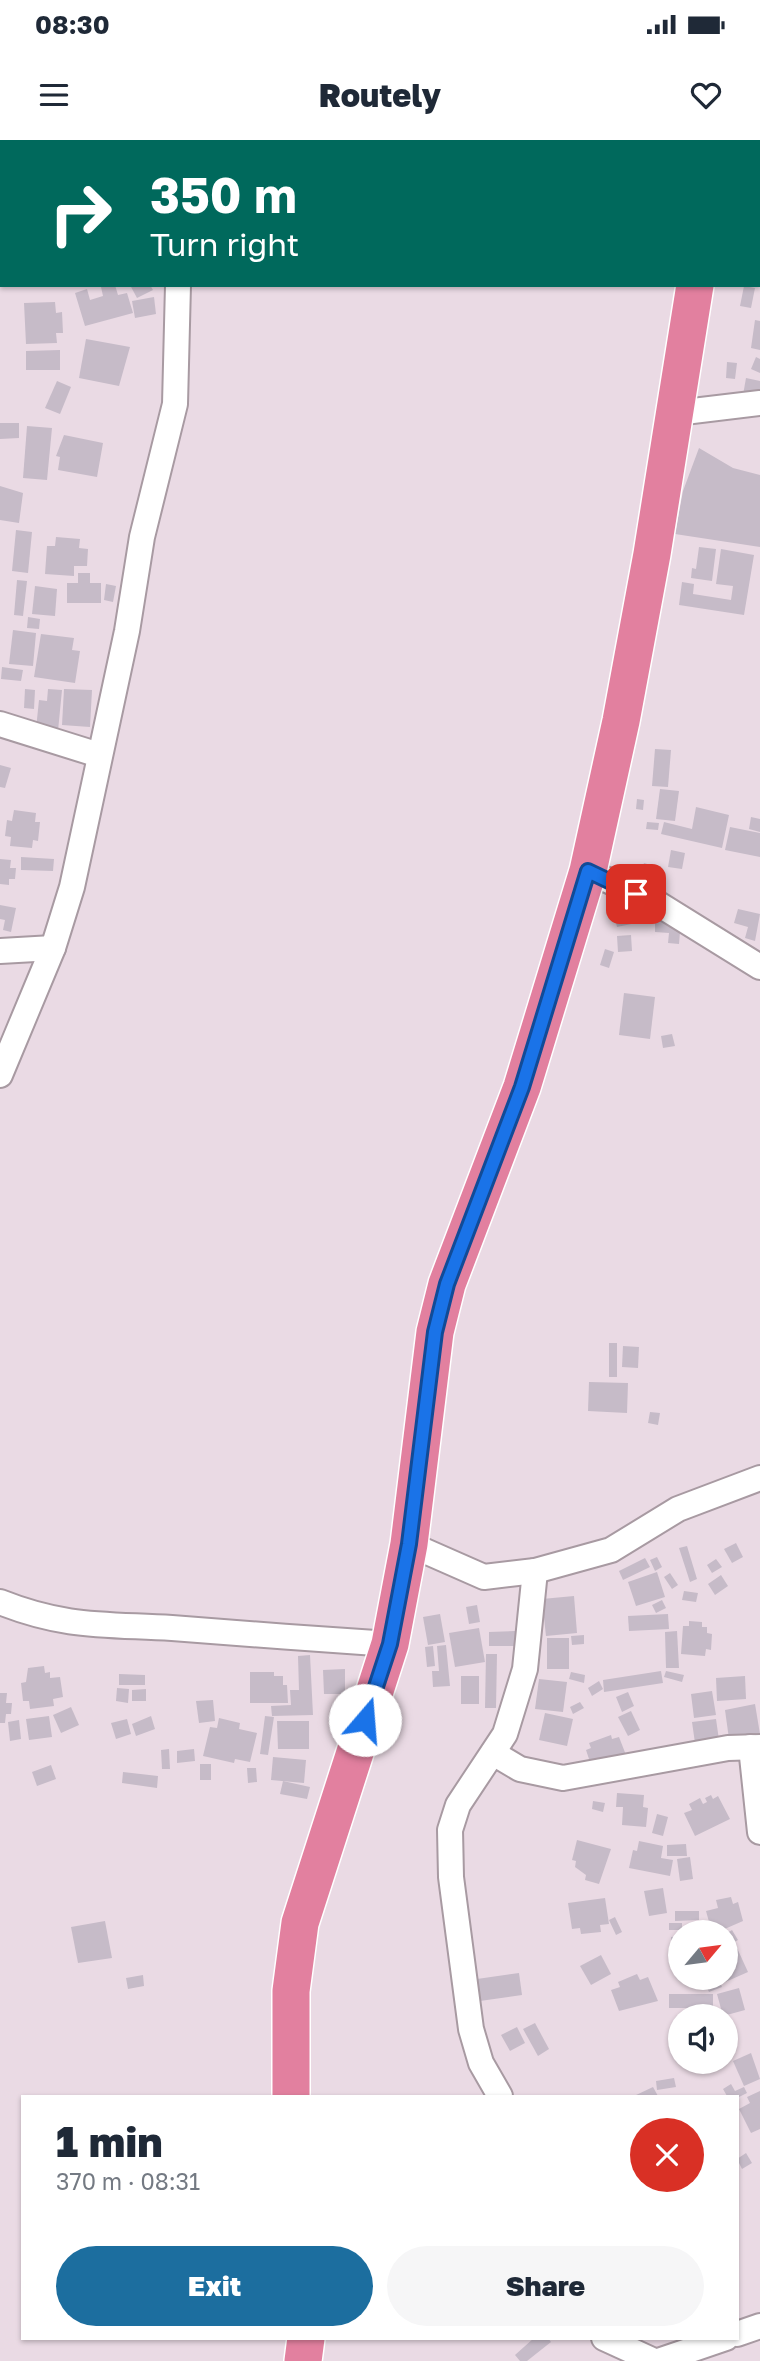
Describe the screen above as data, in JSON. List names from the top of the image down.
{
  "north": "top right",
  "page": {
    "status": "08:30",
    "header": "Routely",
    "turn": ["350 m", "Turn right"],
    "heading": ["1 min", "370 m · 08:31"],
    "buttons": ["Exit", "Share"]
  }
}
